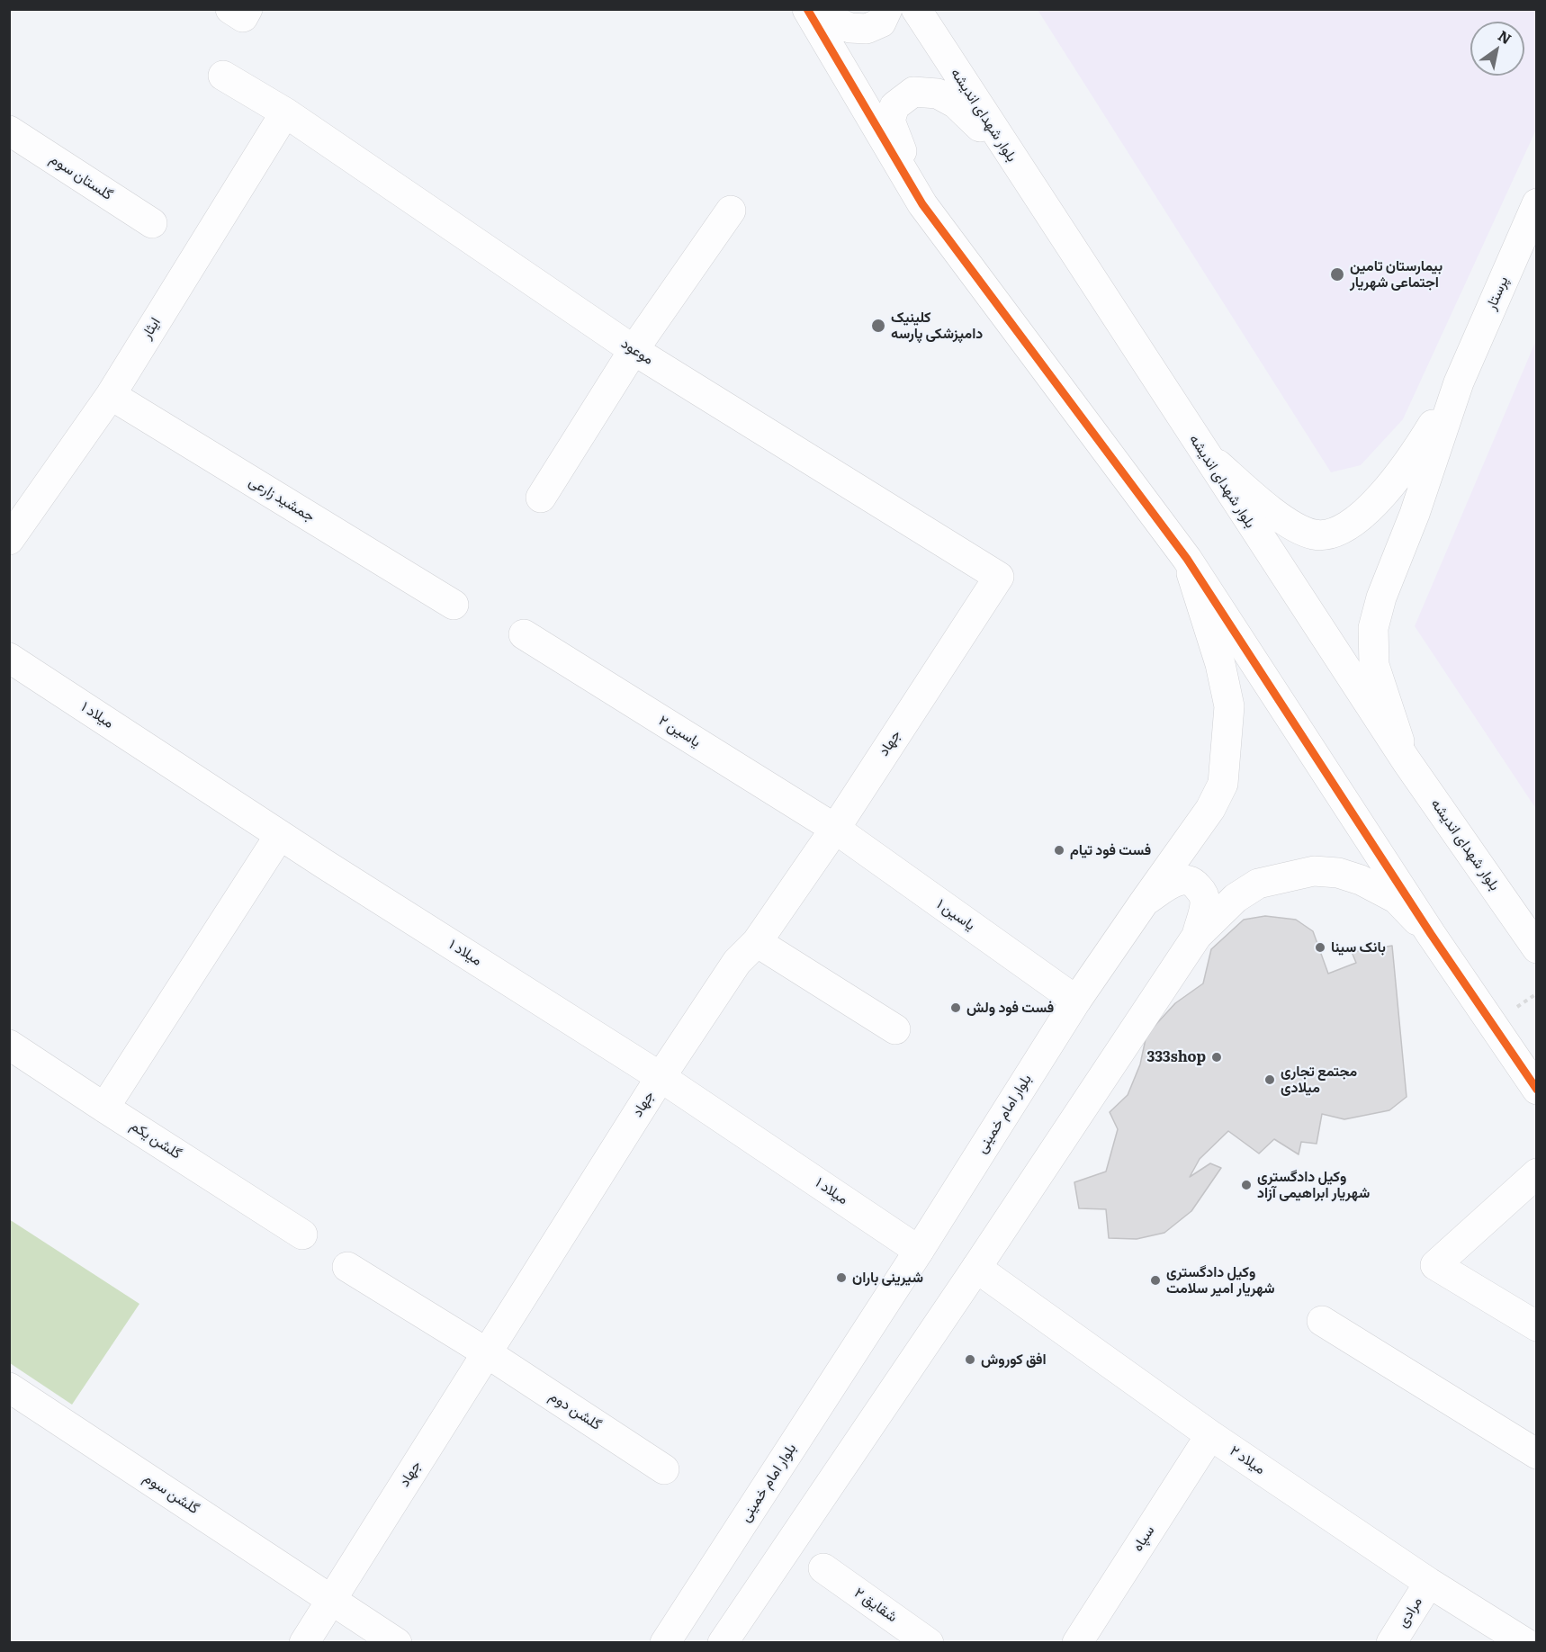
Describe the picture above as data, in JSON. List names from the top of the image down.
{
  "streets": {
    "street": [
      "بلوار شهدای اندیشه",
      "گلستان سوم",
      "پرستار",
      "ایثار",
      "موعود",
      "جمشید زارعی",
      "میلاد ۱",
      "یاسین ۲",
      "جهاد",
      "یاسین ۱",
      "بلوار امام خمینی",
      "گلشن یکم",
      "گلشن دوم",
      "میلاد ۲",
      "گلشن سوم",
      "سپاه",
      "شقایق ۲",
      "مرادی"
    ]
  },
  "crossings": [
    ["ایثار", "موعود"],
    ["ایثار", "جمشید زارعی"],
    ["موعود", "جهاد"],
    ["میلاد ۱", "جهاد"],
    ["میلاد ۱", "بلوار امام خمینی"],
    ["یاسین ۲", "جهاد"],
    ["یاسین ۲", "یاسین ۱"],
    ["جهاد", "یاسین ۱"],
    ["جهاد", "گلشن دوم"],
    ["جهاد", "گلشن سوم"],
    ["یاسین ۱", "بلوار امام خمینی"],
    ["میلاد ۲", "سپاه"],
    ["میلاد ۲", "مرادی"]
  ],
  "places": [
    "بیمارستان تامین اجتماعی شهریار",
    "کلینیک دامپزشکی پارسه",
    "فست فود تیام",
    "بانک سینا",
    "فست فود ولش",
    "333shop",
    "مجتمع تجاری میلادی",
    "وکیل دادگستری شهریار ابراهیمی آزاد",
    "شیرینی باران",
    "وکیل دادگستری شهریار امیر سلامت",
    "افق کوروش"
  ],
  "north": "top right"
}
